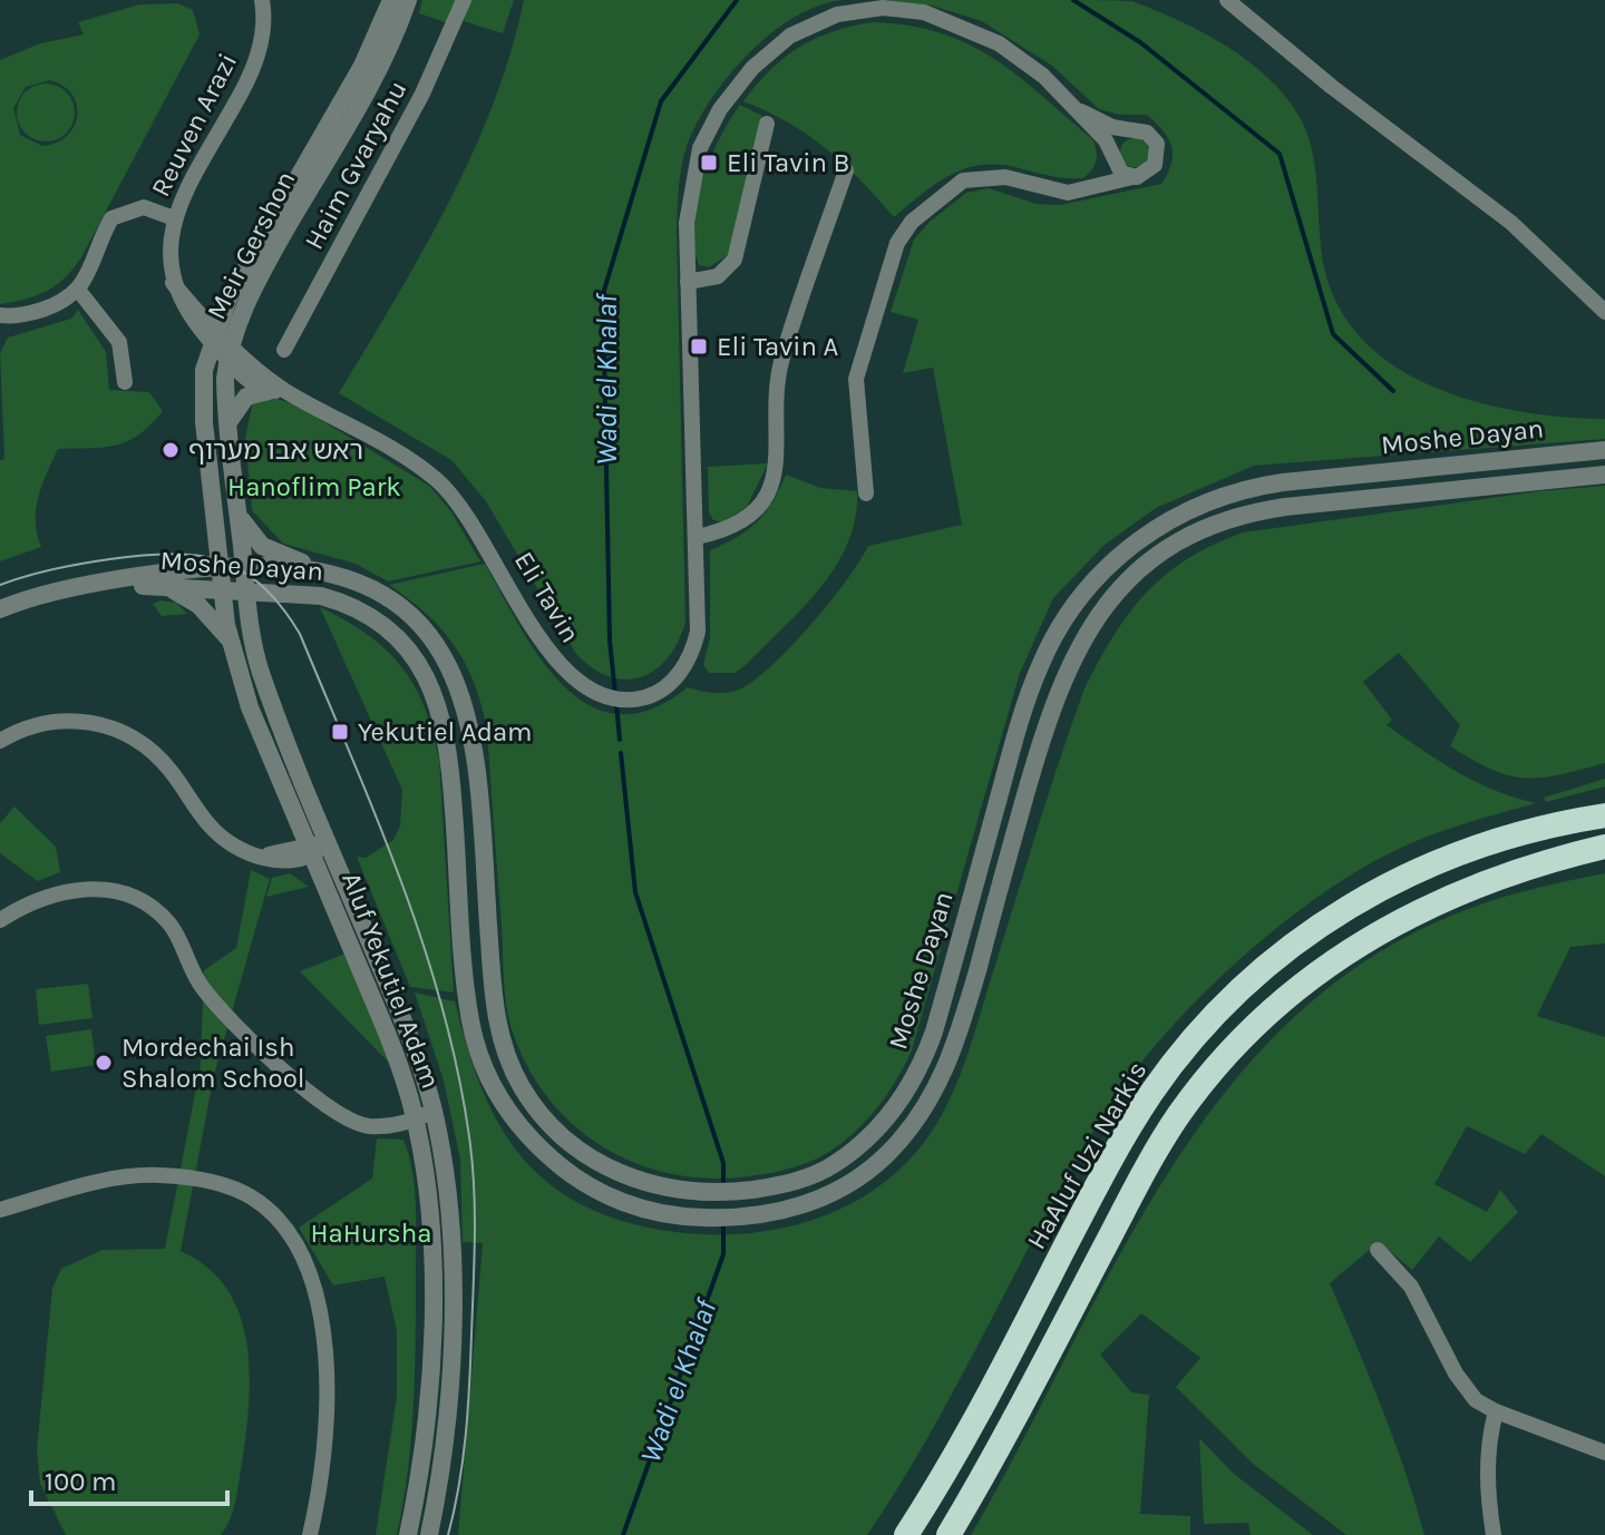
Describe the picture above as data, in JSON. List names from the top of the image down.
{
  "streets": {
    "highway": ["HaAluf Uzi Narkis"],
    "street": [
      "Reuven Arazi",
      "Haim Gvaryahu",
      "Meir Gershon",
      "Moshe Dayan",
      "Eli Tavin",
      "Aluf Yekutiel Adam"
    ]
  },
  "crossings": [
    ["Reuven Arazi", "Meir Gershon"],
    ["Reuven Arazi", "Eli Tavin"],
    ["Meir Gershon", "Moshe Dayan"],
    ["Meir Gershon", "Eli Tavin"],
    ["Meir Gershon", "Aluf Yekutiel Adam"],
    ["Moshe Dayan", "Aluf Yekutiel Adam"]
  ],
  "water": ["Wadi el Khalaf"],
  "parks": ["Hanoflim Park", "HaHursha"],
  "places": {
    "transit": ["Eli Tavin B", "Eli Tavin A", "Yekutiel Adam"],
    "other": ["ראש אבו מערוף", "Mordechai Ish Shalom School"]
  },
  "scale_bar": "100 m"
}
